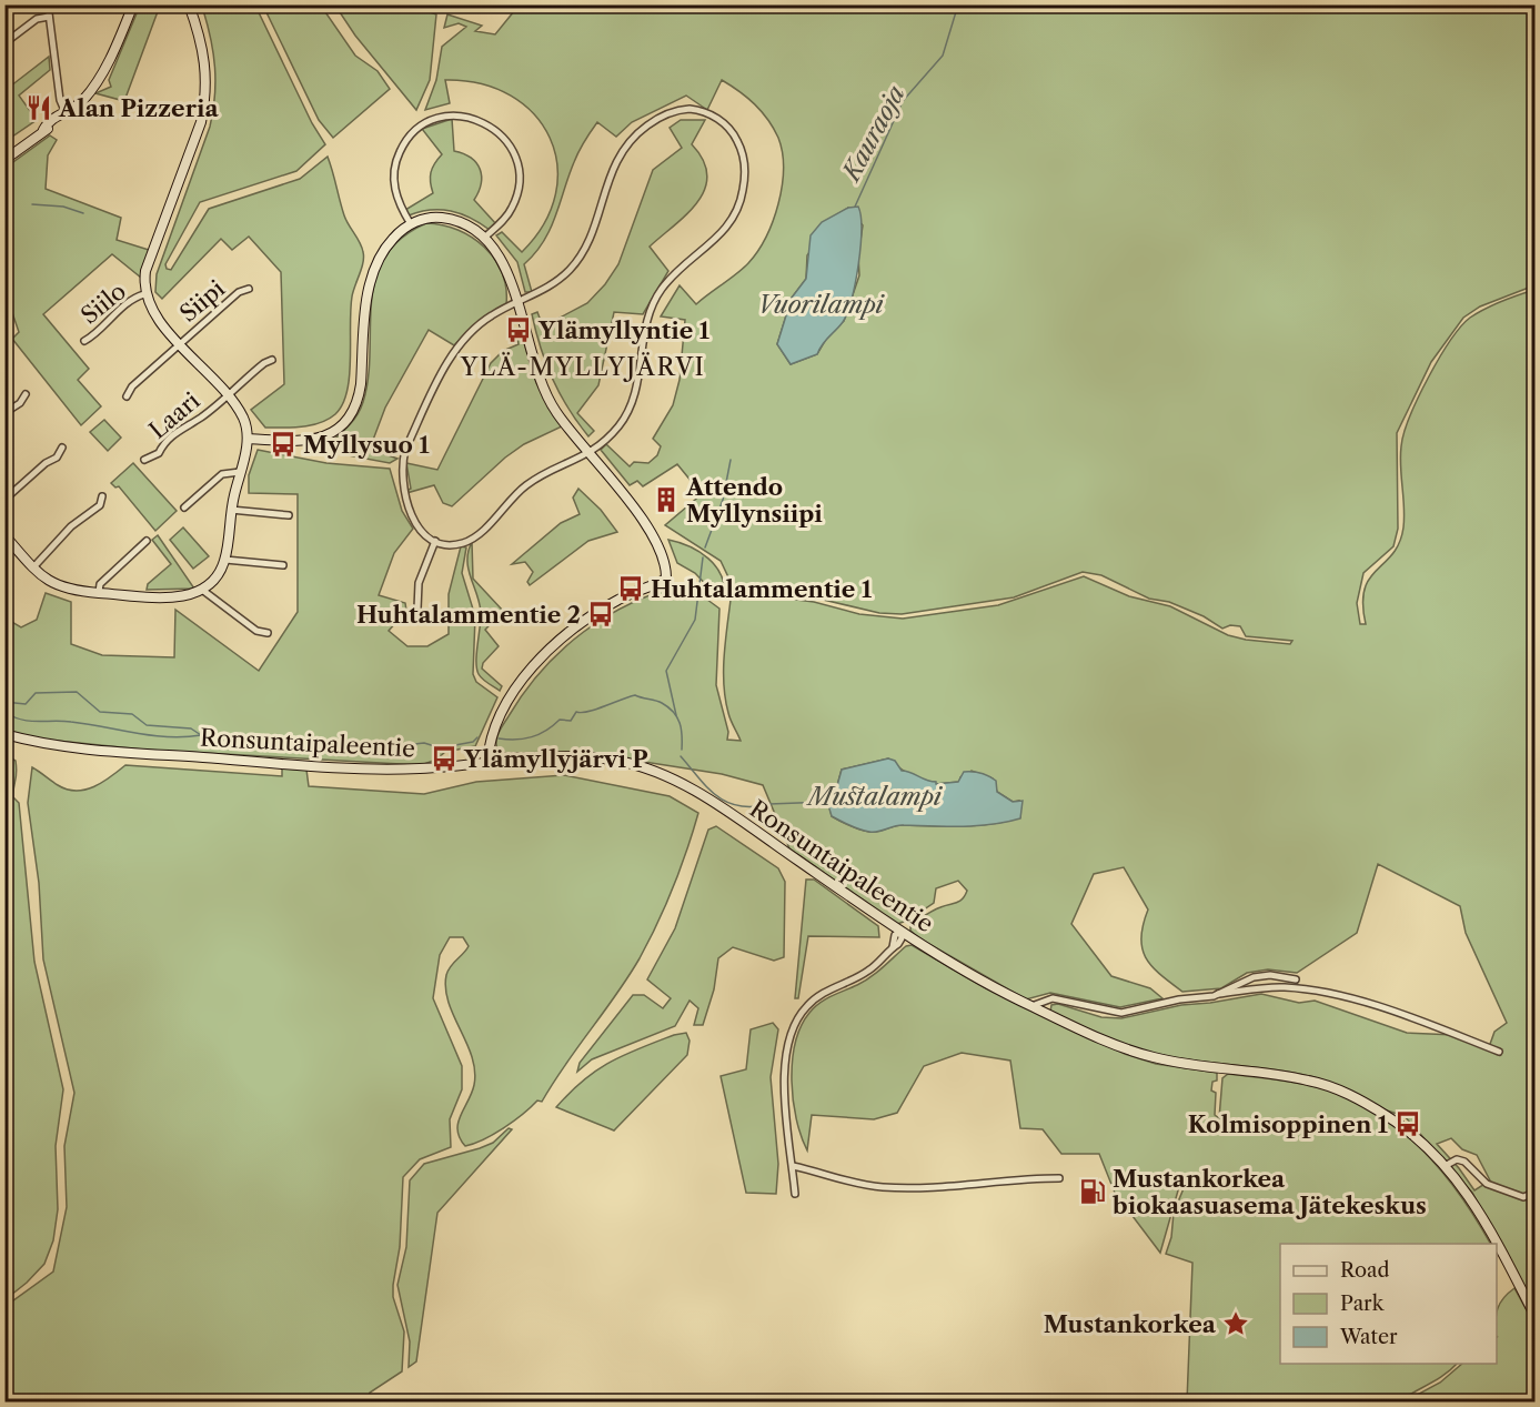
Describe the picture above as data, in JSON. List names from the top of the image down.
{
  "streets": {
    "street": [
      "Siipi",
      "Siilo",
      "Laari",
      "Ronsuntaipaleentie"
    ]
  },
  "districts": ["YLÄ-MYLLYJÄRVI"],
  "water": ["Kauraoja", "Vuorilampi", "Mustalampi"],
  "places": {
    "restaurant": ["Alan Pizzeria"],
    "bus stop": [
      "Ylämyllyntie 1",
      "Myllysuo 1",
      "Huhtalammentie 1",
      "Huhtalammentie 2",
      "Ylämyllyjärvi P",
      "Kolmisoppinen 1"
    ],
    "building": ["Attendo Myllynsiipi"],
    "fuel station": ["Mustankorkea biokaasuasema Jätekeskus"],
    "place": ["Mustankorkea"]
  },
  "legend": ["Road", "Park", "Water"]
}
